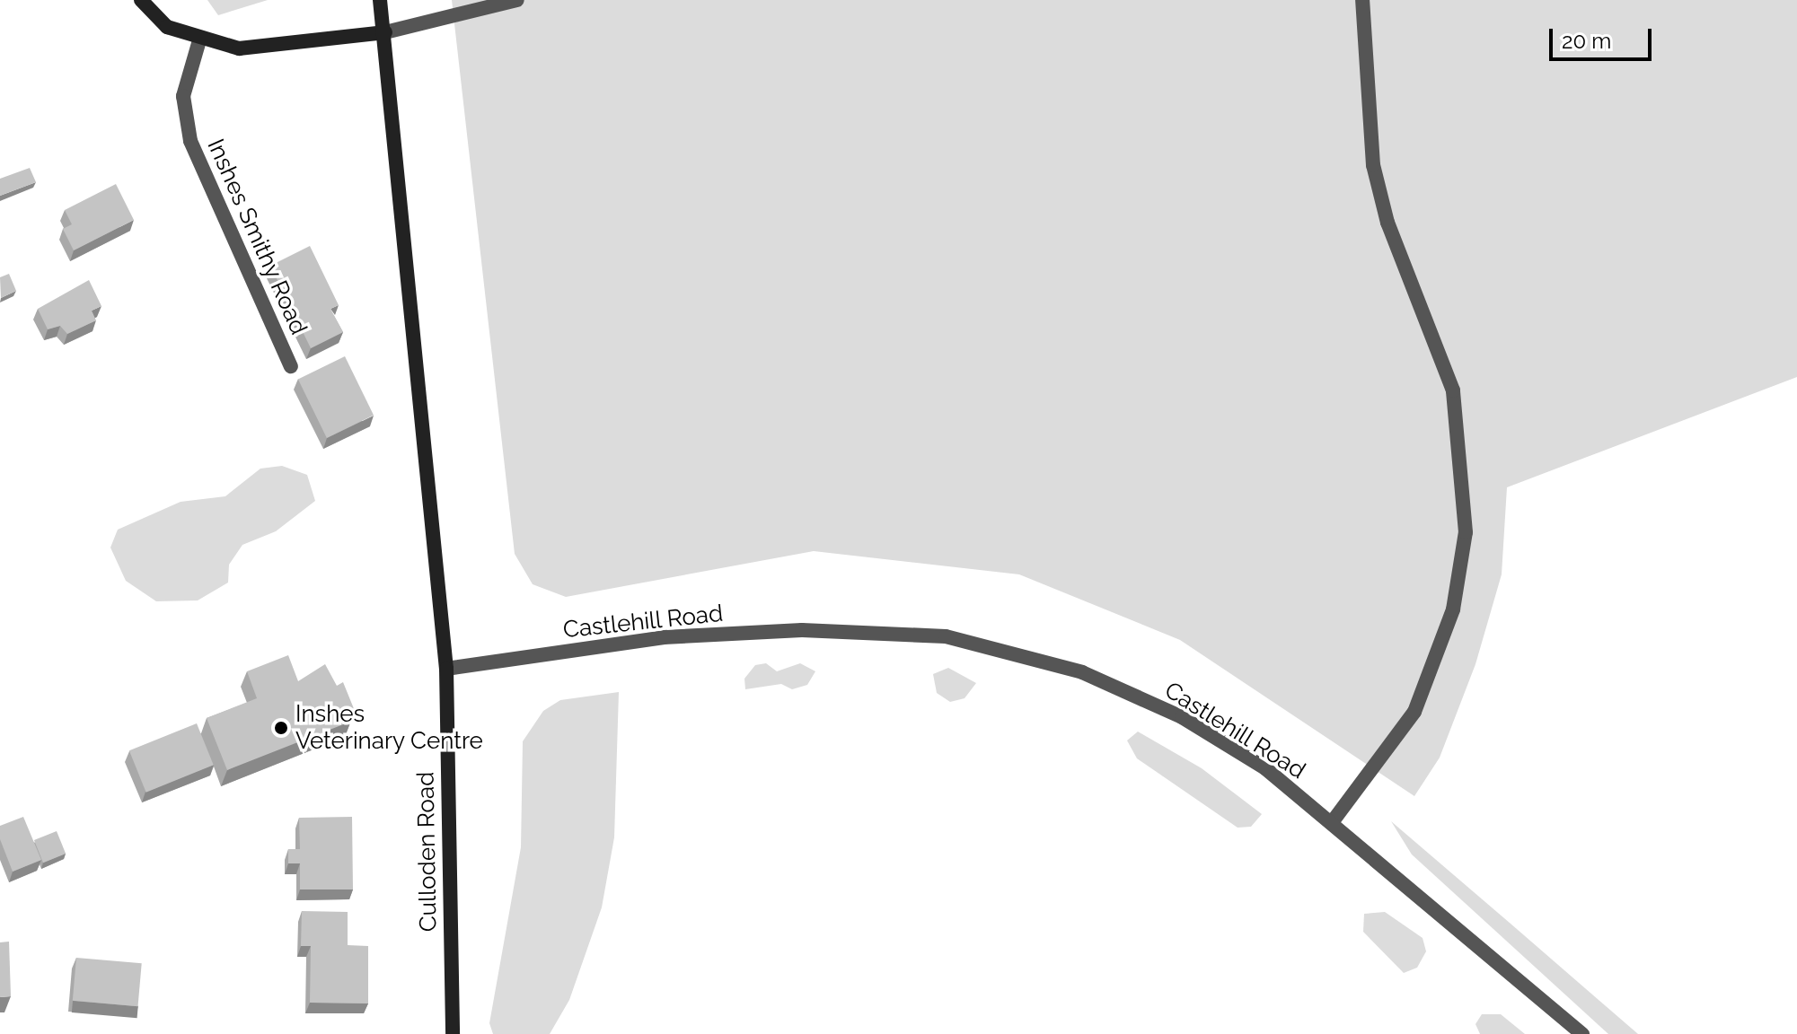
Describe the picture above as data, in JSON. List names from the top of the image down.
{
  "streets": {
    "main road": ["Culloden Road"],
    "street": ["Inshes Smithy Road", "Castlehill Road"]
  },
  "crossings": [
    ["Castlehill Road", "Culloden Road"]
  ],
  "places": ["Inshes Veterinary Centre"],
  "scale_bar": "20 m"
}
